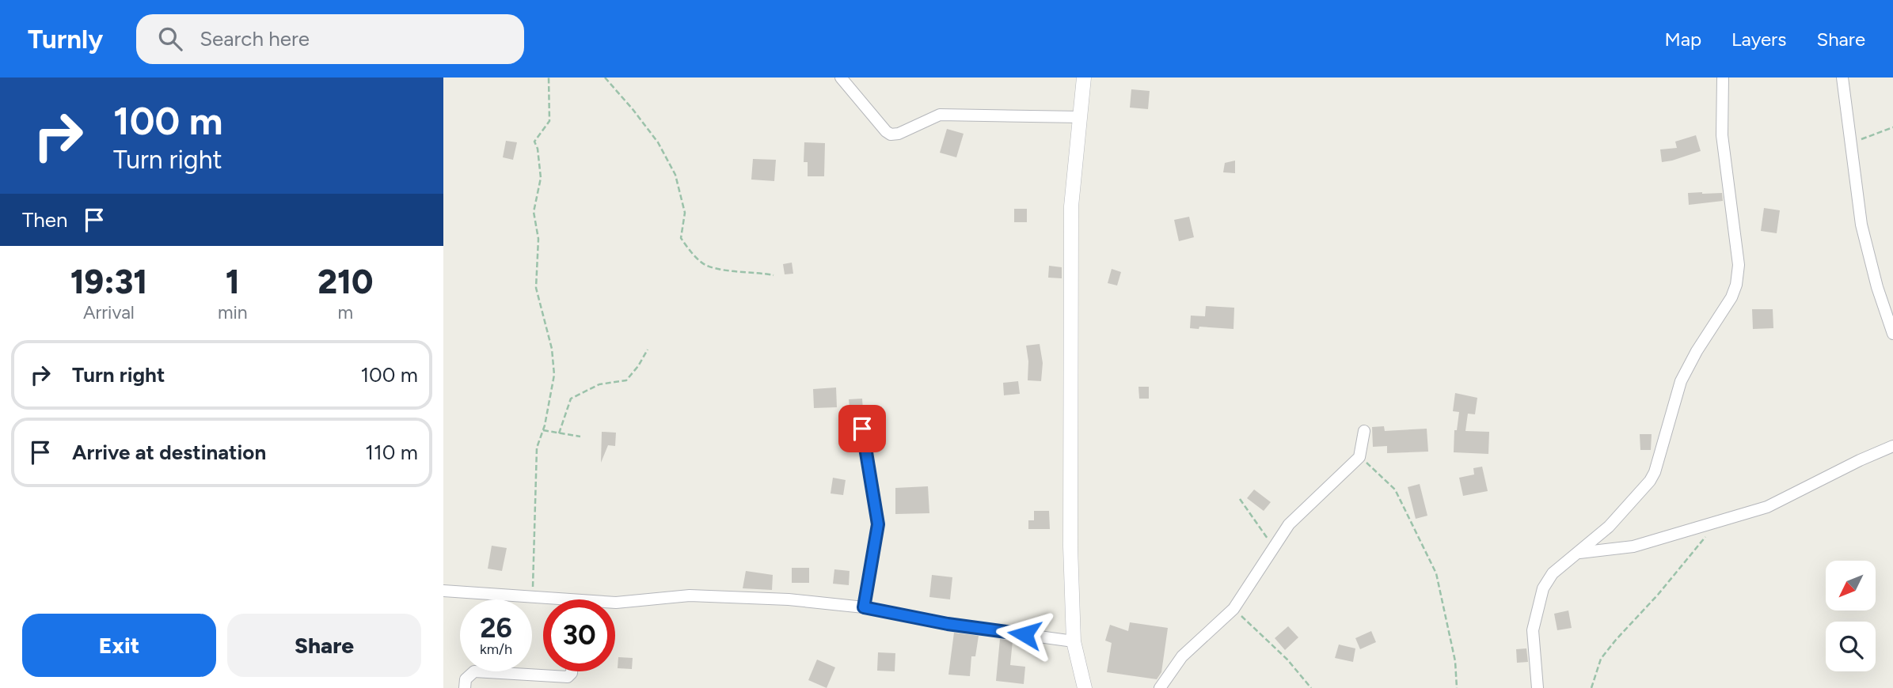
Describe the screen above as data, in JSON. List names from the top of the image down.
{
  "north": "bottom left",
  "page": {
    "header": "Turnly",
    "search": "Search here",
    "nav": ["Map", "Layers", "Share"],
    "turn": ["100 m", "Turn right"],
    "then": "Then",
    "eta": [
      "19:31",
      "Arrival",
      "1",
      "min",
      "210",
      "m"
    ],
    "list": [
      {
        "name": "Turn right",
        "value": "100 m"
      },
      {
        "name": "Arrive at destination",
        "value": "110 m"
      }
    ],
    "speed": "26 km/h",
    "limit": "30",
    "buttons": ["Exit", "Share"]
  }
}
